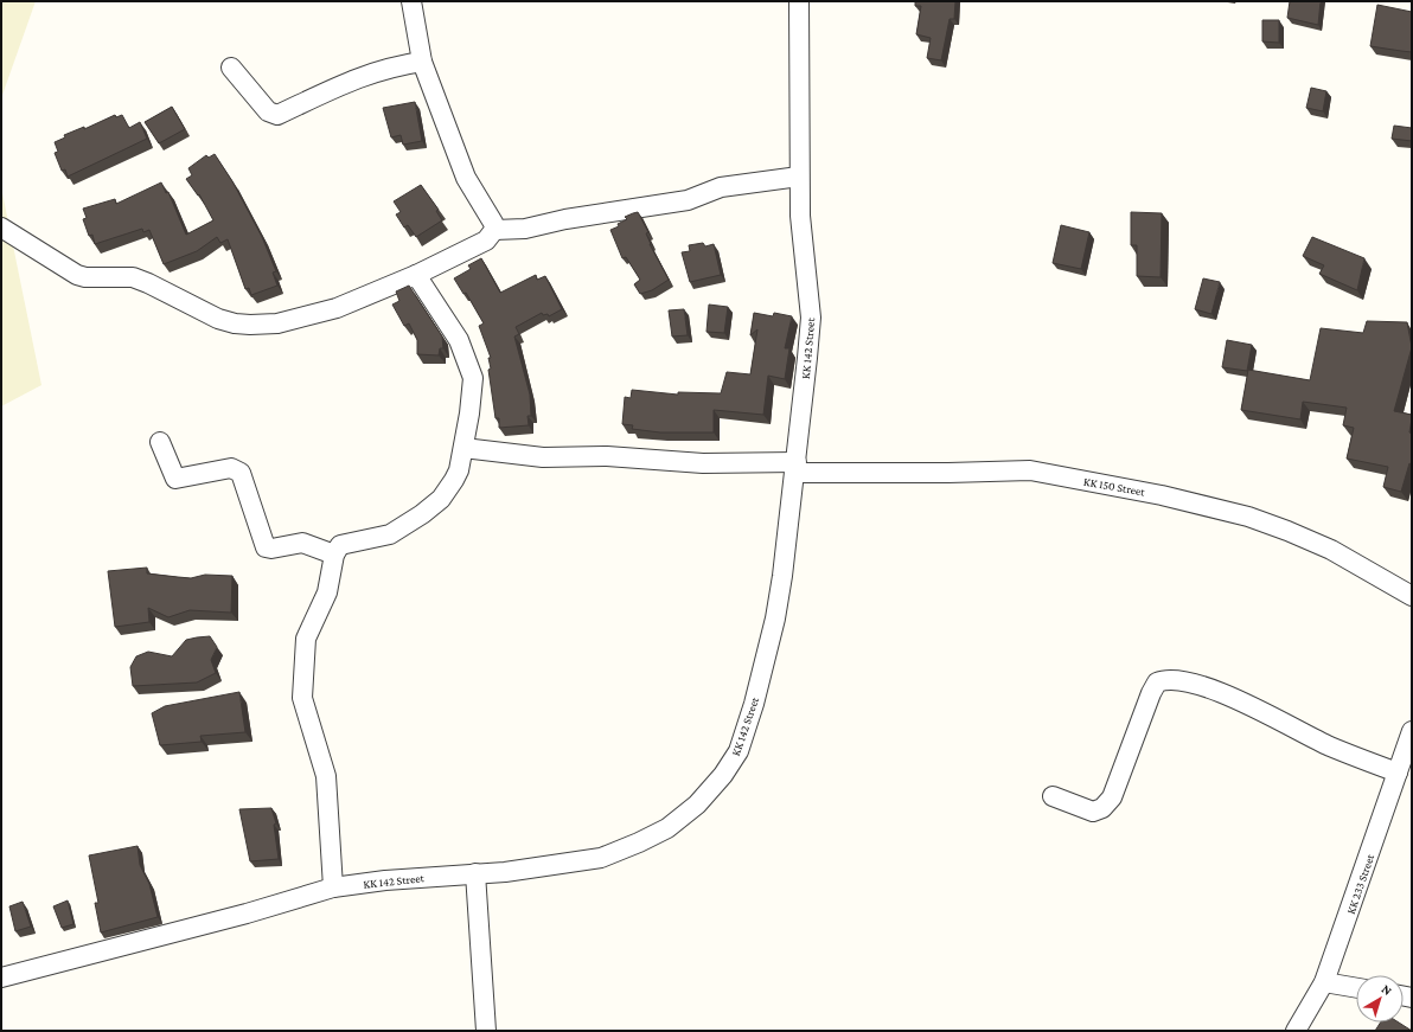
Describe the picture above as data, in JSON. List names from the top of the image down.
{
  "streets": {
    "street": ["KK 142 Street", "KK 150 Street", "KK 233 Street"]
  },
  "crossings": [
    ["KK 142 Street", "KK 150 Street"]
  ],
  "north": "top right"
}
